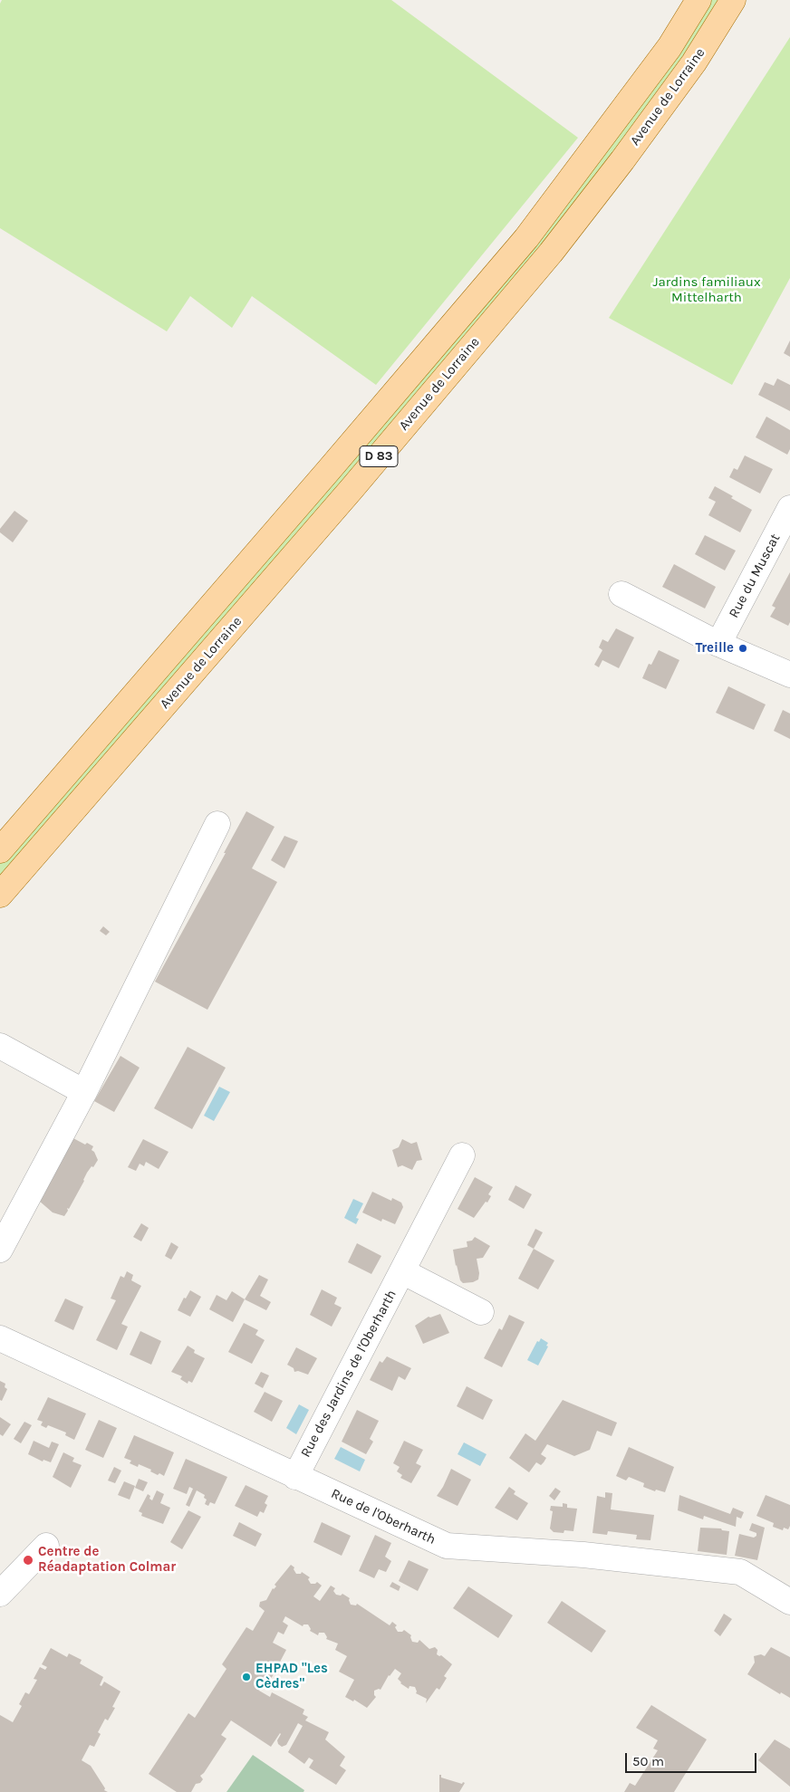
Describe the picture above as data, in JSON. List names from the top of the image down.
{
  "streets": {
    "main road": ["Avenue de Lorraine", "D 83"],
    "street": ["Rue du Muscat", "Rue des Jardins de l'Oberharth", "Rue de l'Oberharth"]
  },
  "crossings": [
    ["Rue des Jardins de l'Oberharth", "Rue de l'Oberharth"]
  ],
  "parks": ["Jardins familiaux Mittelharth"],
  "places": ["Treille", "Centre de Réadaptation Colmar", "EHPAD \"Les Cèdres\""],
  "scale_bar": "50 m"
}
